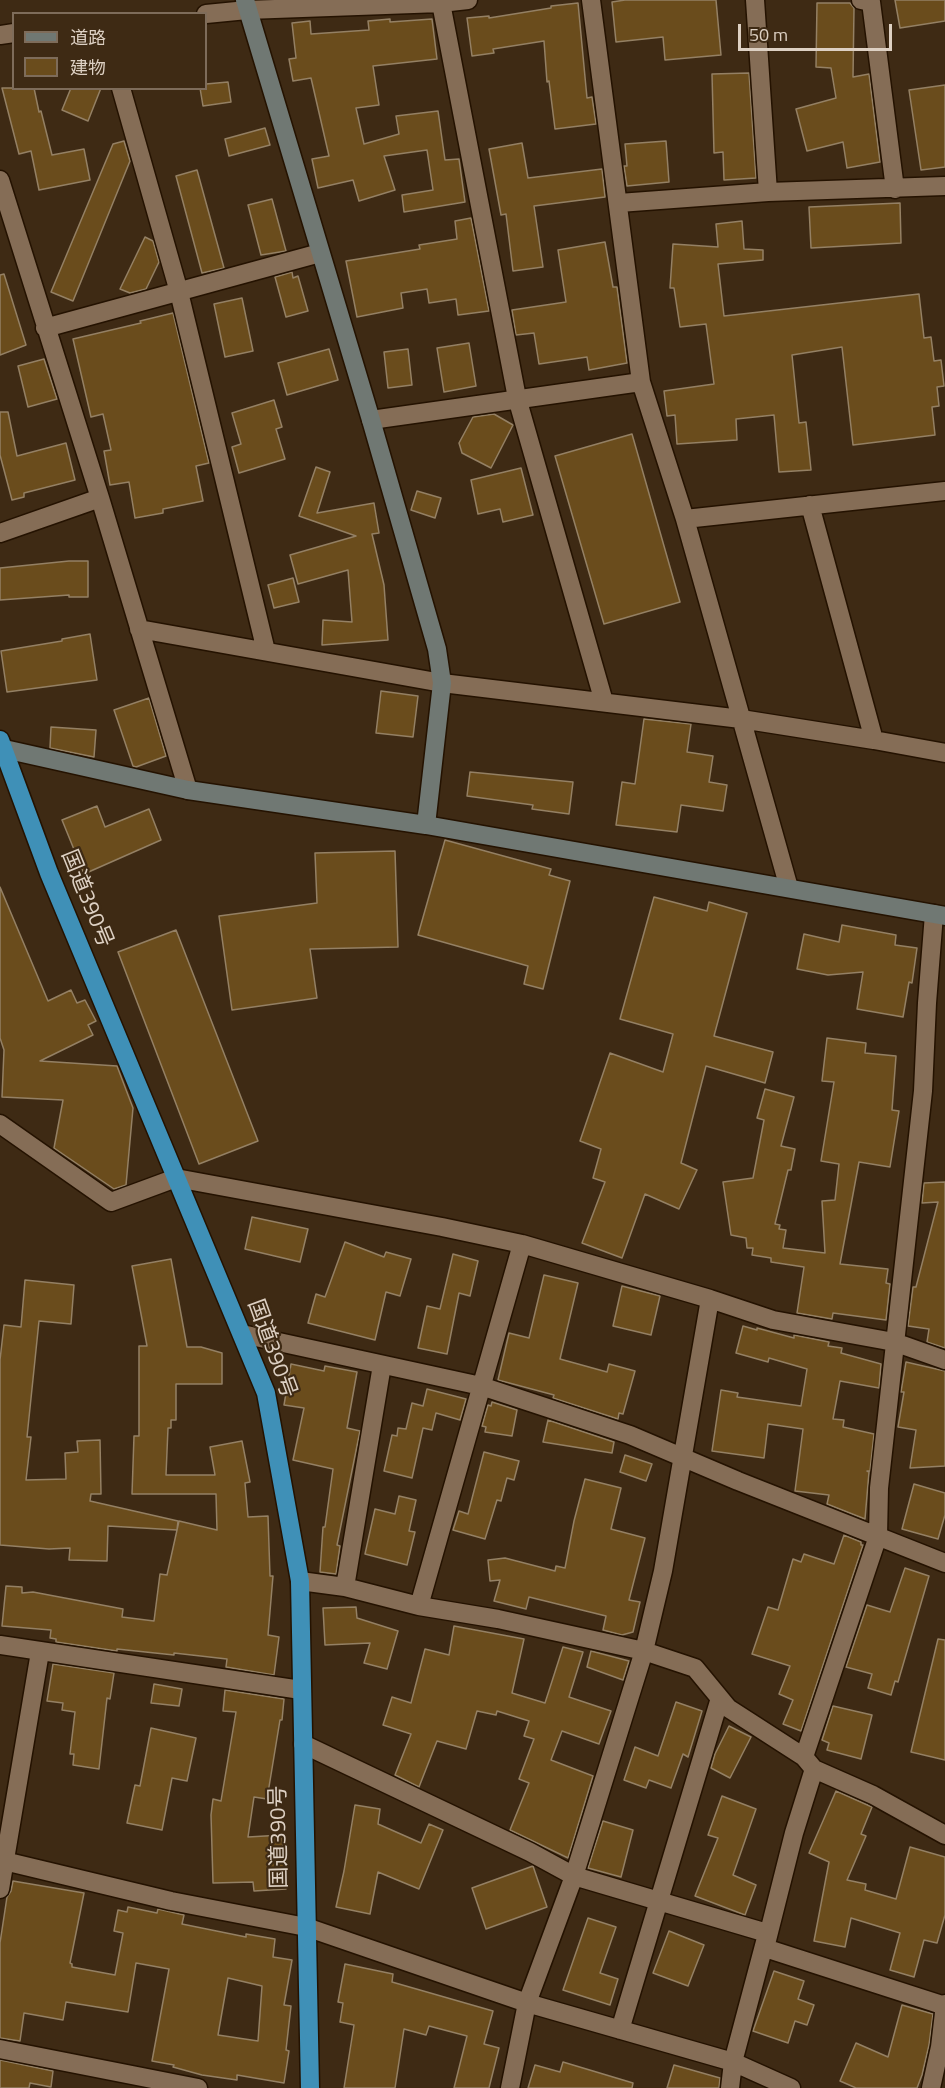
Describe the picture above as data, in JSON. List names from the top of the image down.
{
  "streets": {
    "highway": ["国道390号"]
  },
  "legend": ["道路", "建物"],
  "scale_bar": "50 m"
}
